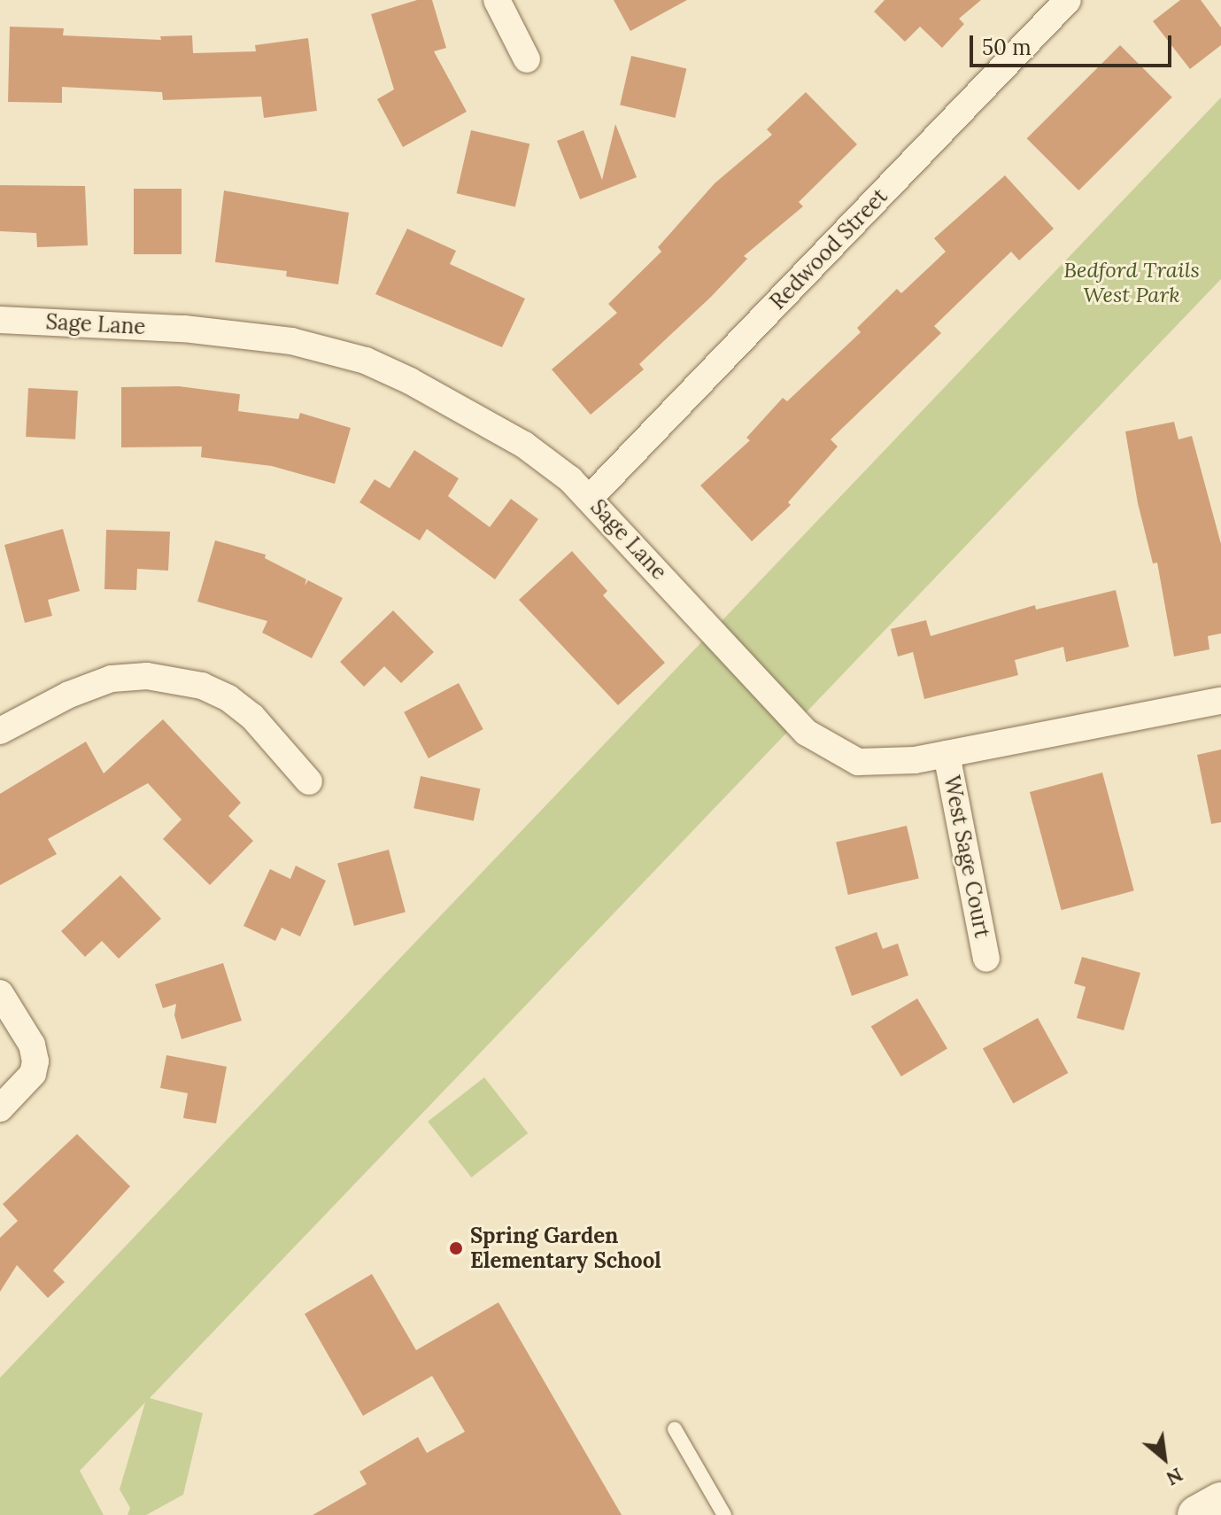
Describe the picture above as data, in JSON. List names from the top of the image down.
{
  "streets": {
    "street": ["Redwood Street", "Sage Lane", "West Sage Court"]
  },
  "crossings": [
    ["Redwood Street", "Sage Lane"],
    ["Sage Lane", "West Sage Court"]
  ],
  "parks": ["Bedford Trails West Park"],
  "places": ["Spring Garden Elementary School"],
  "scale_bar": "50 m",
  "north": "bottom right"
}
